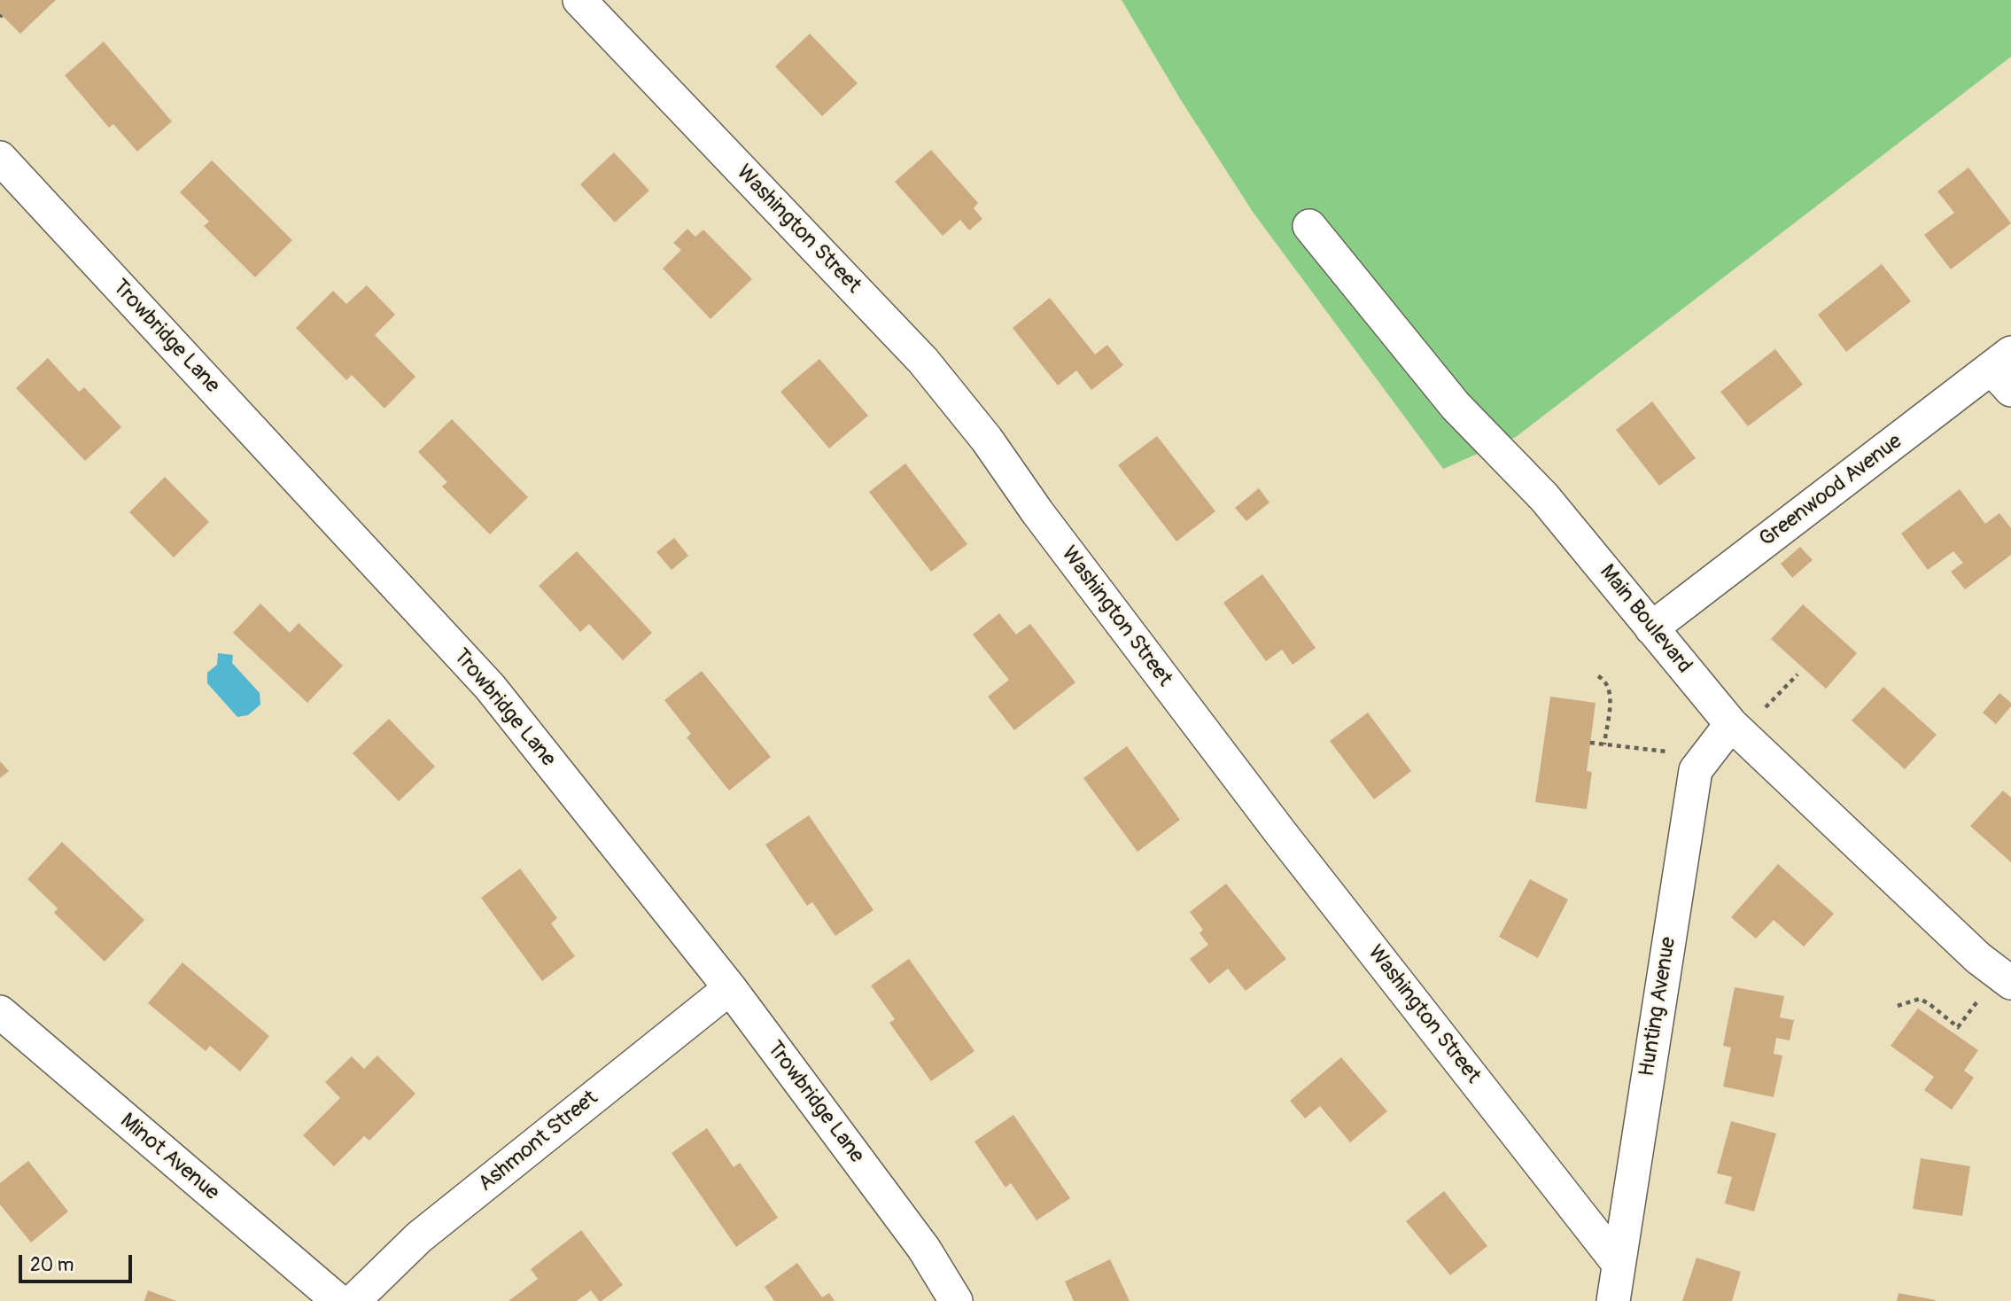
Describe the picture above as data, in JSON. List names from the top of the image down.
{
  "streets": {
    "street": [
      "Washington Street",
      "Trowbridge Lane",
      "Greenwood Avenue",
      "Main Boulevard",
      "Hunting Avenue",
      "Ashmont Street",
      "Minot Avenue"
    ]
  },
  "crossings": [
    ["Washington Street", "Hunting Avenue"],
    ["Trowbridge Lane", "Ashmont Street"],
    ["Greenwood Avenue", "Main Boulevard"],
    ["Main Boulevard", "Hunting Avenue"]
  ],
  "scale_bar": "20 m"
}
